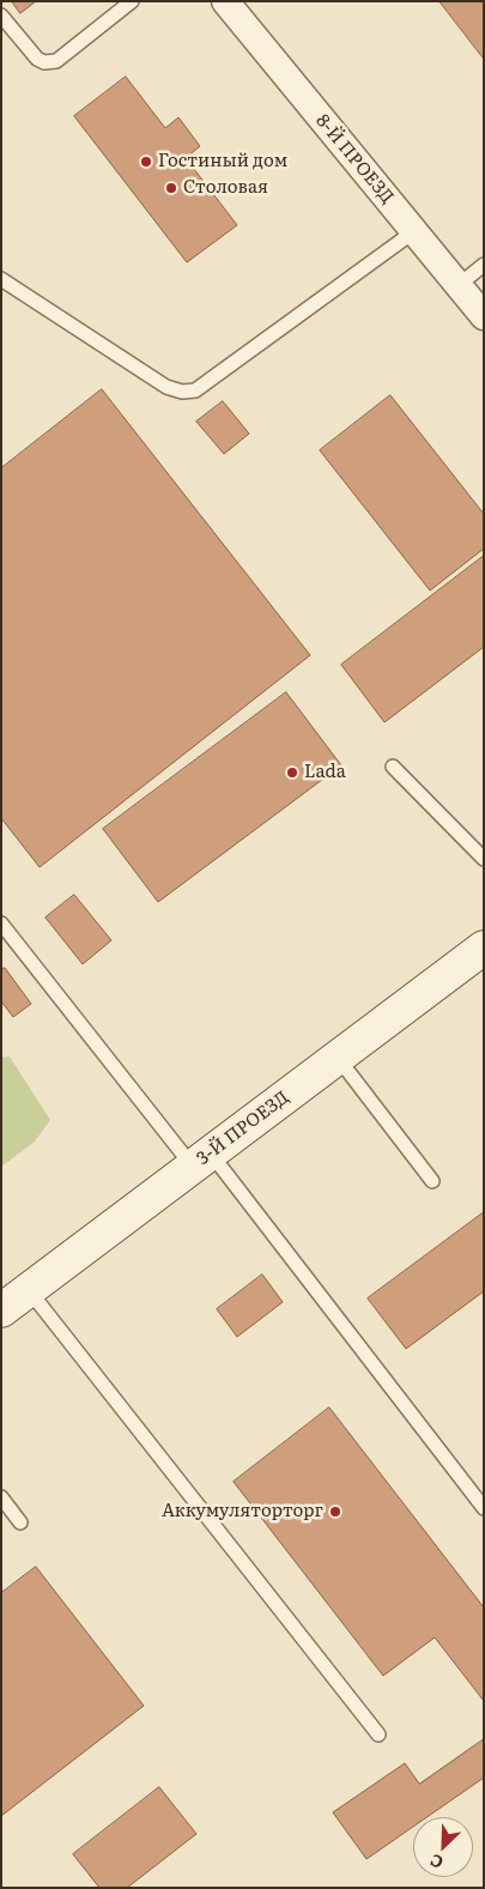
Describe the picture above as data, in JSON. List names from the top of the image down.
{
  "streets": {
    "street": ["8-Й ПРОЕЗД", "3-Й ПРОЕЗД"]
  },
  "places": [
    "Гостиный дом",
    "Столовая",
    "Lada",
    "Аккумуляторторг"
  ],
  "north": "bottom left"
}
